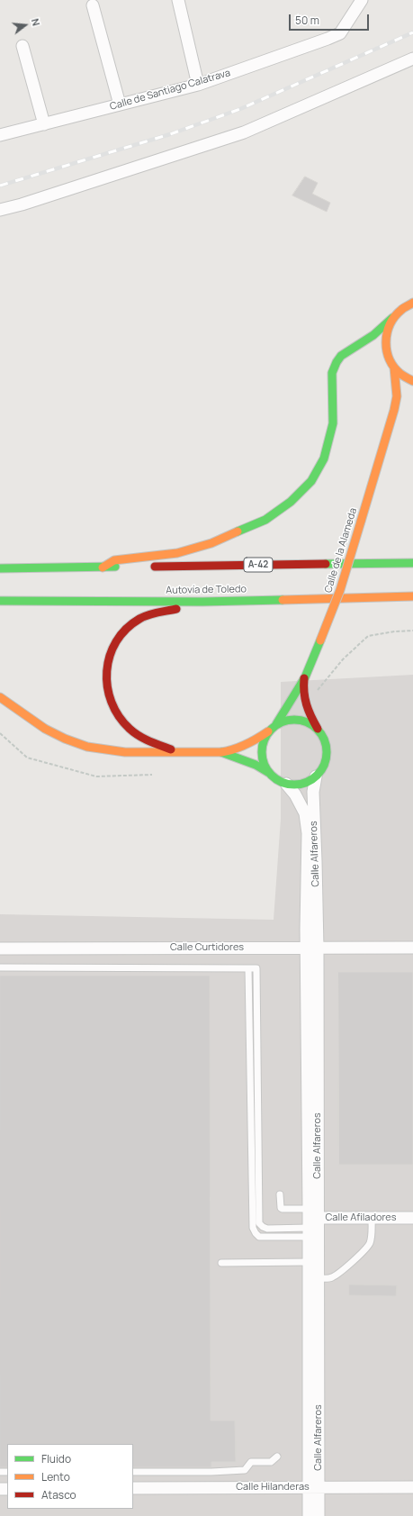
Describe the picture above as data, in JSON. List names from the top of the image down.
{
  "streets": {
    "main road": ["Calle de la Alameda", "A-42", "Autovía de Toledo"],
    "street": [
      "Calle de Santiago Calatrava",
      "Calle Alfareros",
      "Calle Curtidores",
      "Calle Afiladores",
      "Calle Hilanderas"
    ]
  },
  "crossings": [
    ["Calle de la Alameda", "Calle Alfareros"],
    ["Calle Alfareros", "Calle Curtidores"],
    ["Calle Alfareros", "Calle Afiladores"],
    ["Calle Alfareros", "Calle Hilanderas"]
  ],
  "legend": ["Fluido", "Lento", "Atasco"],
  "scale_bar": "50 m",
  "north": "right"
}
